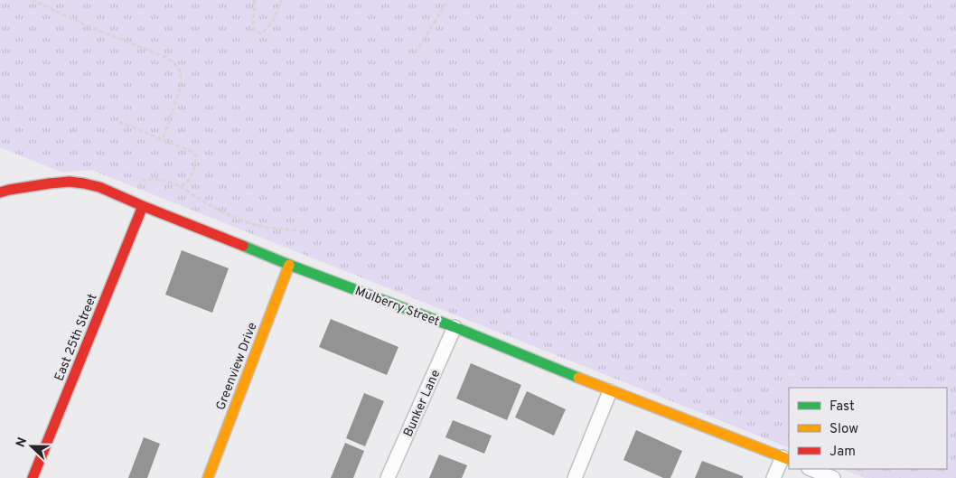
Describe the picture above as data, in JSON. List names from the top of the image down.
{
  "streets": {
    "street": [
      "Mulberry Street",
      "East 25th Street",
      "Greenview Drive",
      "Bunker Lane"
    ]
  },
  "crossings": [
    ["Mulberry Street", "East 25th Street"],
    ["Mulberry Street", "Greenview Drive"],
    ["Mulberry Street", "Bunker Lane"]
  ],
  "legend": ["Fast", "Slow", "Jam"],
  "north": "left"
}
